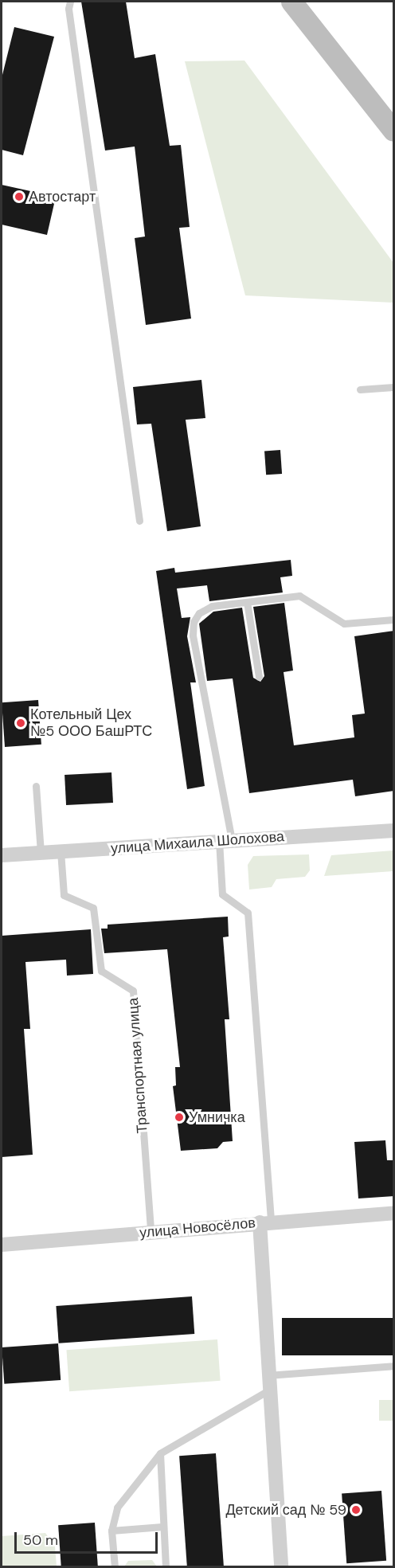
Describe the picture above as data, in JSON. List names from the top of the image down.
{
  "streets": {
    "street": ["улица Михаила Шолохова", "улица Новосёлов"],
    "lane": ["Транспортная улица"]
  },
  "crossings": [
    ["улица Михаила Шолохова", "Транспортная улица"],
    ["Транспортная улица", "улица Новосёлов"]
  ],
  "places": [
    "Автостарт",
    "Котельный Цех №5 ООО БашРТС",
    "Умничка",
    "Детский сад № 59"
  ],
  "scale_bar": "50 m"
}
